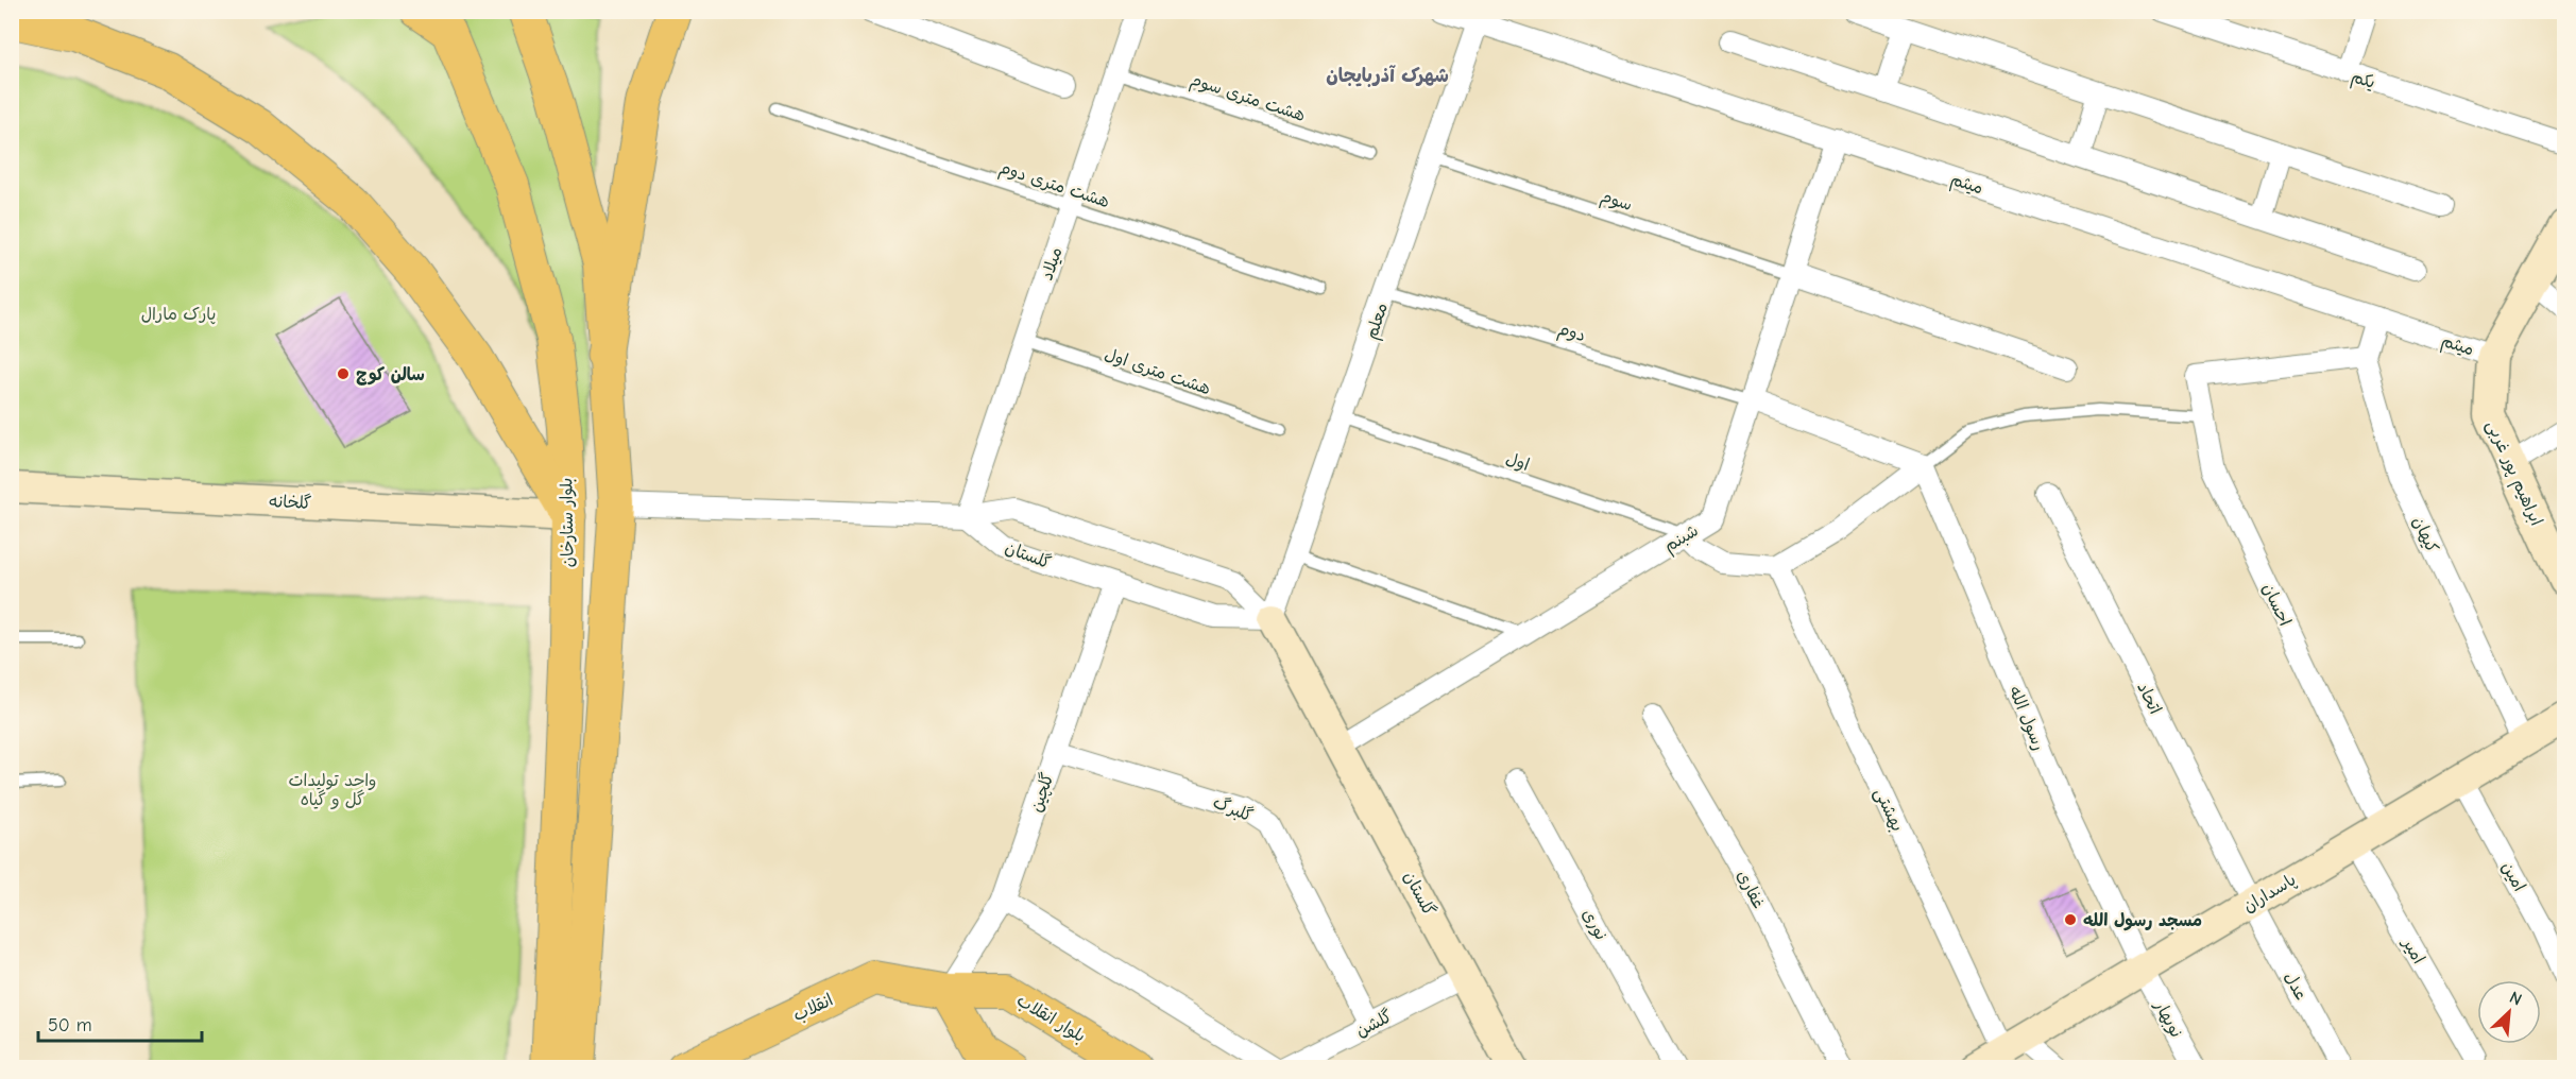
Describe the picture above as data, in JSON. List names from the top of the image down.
{
  "streets": {
    "main road": [
      "ابراهیم پور غربی",
      "گلخانه",
      "بلوار ستارخان",
      "گلستان",
      "پاسداران",
      "انقلاب",
      "بلوار انقلاب"
    ],
    "street": [
      "یکم",
      "میثم",
      "میلاد",
      "معلم",
      "کیهان",
      "شبنم",
      "احسان",
      "اتحاد",
      "رسول الله",
      "گلچین",
      "گلبرگ",
      "بهشتی",
      "امین",
      "غفاری",
      "نوری",
      "امیر",
      "عدل",
      "نوبهار",
      "گلشن"
    ],
    "lane": [
      "هشت متری سوم",
      "هشت متری دوم",
      "سوم",
      "دوم",
      "هشت متری اول",
      "اول"
    ]
  },
  "crossings": [
    ["هشت متری سوم", "میلاد"],
    ["میثم", "معلم"],
    ["میثم", "ابراهیم پور غربی"],
    ["میثم", "شبنم"],
    ["هشت متری دوم", "میلاد"],
    ["سوم", "معلم"],
    ["سوم", "شبنم"],
    ["میلاد", "هشت متری اول"],
    ["میلاد", "گلستان"],
    ["معلم", "دوم"],
    ["معلم", "اول"],
    ["معلم", "گلستان"],
    ["دوم", "شبنم"],
    ["اول", "شبنم"],
    ["گلخانه", "بلوار ستارخان"],
    ["کیهان", "احسان"],
    ["کیهان", "پاسداران"],
    ["شبنم", "گلستان"],
    ["گلستان", "گلچین"],
    ["گلستان", "گلشن"],
    ["احسان", "پاسداران"],
    ["اتحاد", "پاسداران"],
    ["اتحاد", "عدل"],
    ["رسول الله", "پاسداران"],
    ["رسول الله", "نوبهار"],
    ["گلچین", "گلبرگ"],
    ["گلچین", "انقلاب"],
    ["گلچین", "بلوار انقلاب"],
    ["گلبرگ", "گلشن"],
    ["بهشتی", "پاسداران"],
    ["امین", "پاسداران"],
    ["پاسداران", "امیر"],
    ["پاسداران", "عدل"],
    ["پاسداران", "نوبهار"],
    ["انقلاب", "بلوار انقلاب"]
  ],
  "districts": ["شهرک آذربایجان"],
  "parks": ["پارک مارال", "واحد تولیدات گل و گیاه"],
  "places": ["سالن کوچ", "مسجد رسول الله"],
  "scale_bar": "50 m",
  "north": "top right"
}
